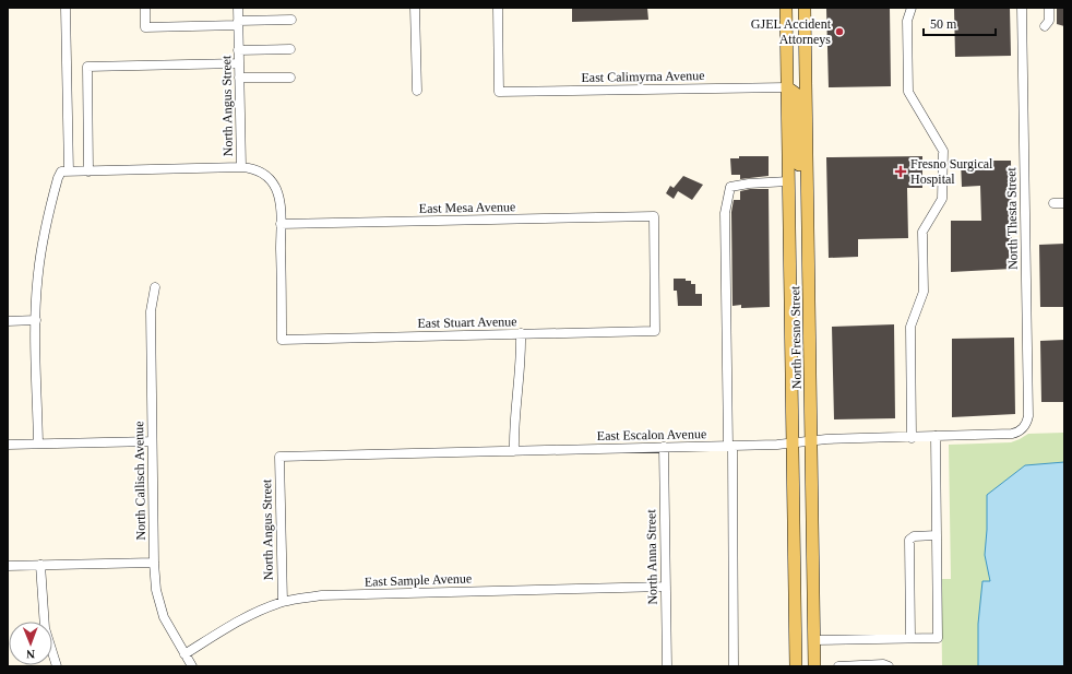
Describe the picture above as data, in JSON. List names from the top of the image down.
{
  "streets": {
    "main road": ["North Fresno Street"],
    "street": [
      "East Calimyrna Avenue",
      "North Angus Street",
      "East Mesa Avenue",
      "North Thesta Street",
      "East Stuart Avenue",
      "East Escalon Avenue",
      "North Callisch Avenue",
      "North Anna Street",
      "East Sample Avenue"
    ]
  },
  "crossings": [
    ["East Calimyrna Avenue", "North Fresno Street"],
    ["North Angus Street", "East Mesa Avenue"],
    ["North Angus Street", "East Stuart Avenue"],
    ["North Angus Street", "East Escalon Avenue"],
    ["North Angus Street", "East Sample Avenue"],
    ["East Mesa Avenue", "East Stuart Avenue"],
    ["North Thesta Street", "East Escalon Avenue"],
    ["North Fresno Street", "East Escalon Avenue"],
    ["East Escalon Avenue", "North Anna Street"],
    ["North Callisch Avenue", "East Sample Avenue"],
    ["North Anna Street", "East Sample Avenue"]
  ],
  "places": {
    "other": ["GJEL Accident Attorneys"],
    "health": ["Fresno Surgical Hospital"]
  },
  "scale_bar": "50 m",
  "north": "bottom"
}
